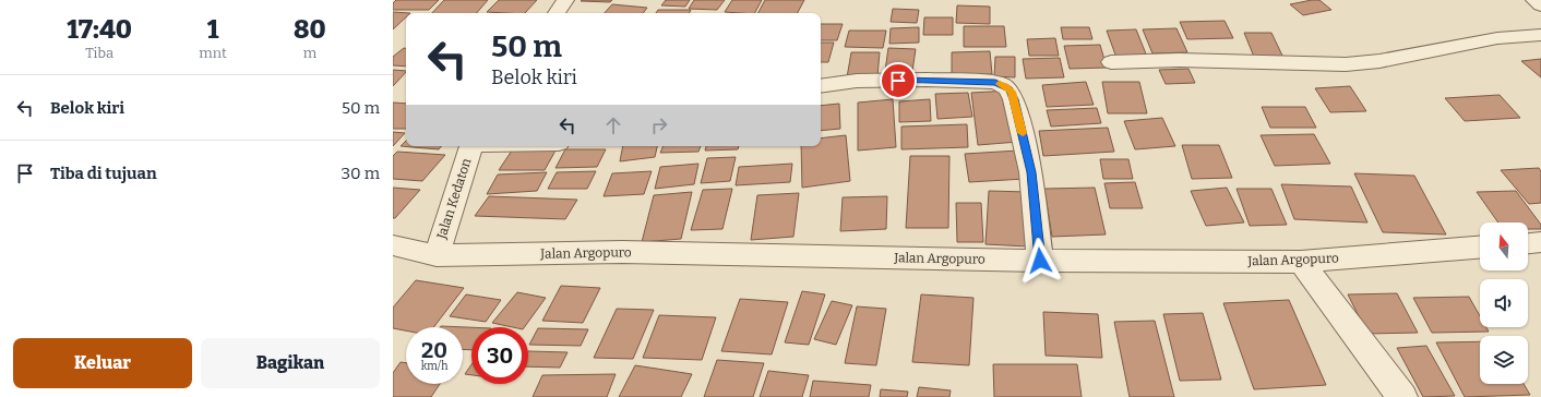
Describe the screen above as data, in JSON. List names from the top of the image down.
{
  "streets": {
    "street": ["Jalan Kedaton", "Jalan Argopuro"]
  },
  "crossings": [
    ["Jalan Kedaton", "Jalan Argopuro"]
  ],
  "north": "top",
  "page": {
    "eta": [
      "17:40",
      "Tiba",
      "1",
      "mnt",
      "80",
      "m"
    ],
    "turn": ["50 m", "Belok kiri"],
    "list": [
      {
        "name": "Belok kiri",
        "value": "50 m"
      },
      {
        "name": "Tiba di tujuan",
        "value": "30 m"
      }
    ],
    "speed": "20 km/h",
    "limit": "30",
    "buttons": ["Keluar", "Bagikan"]
  }
}
